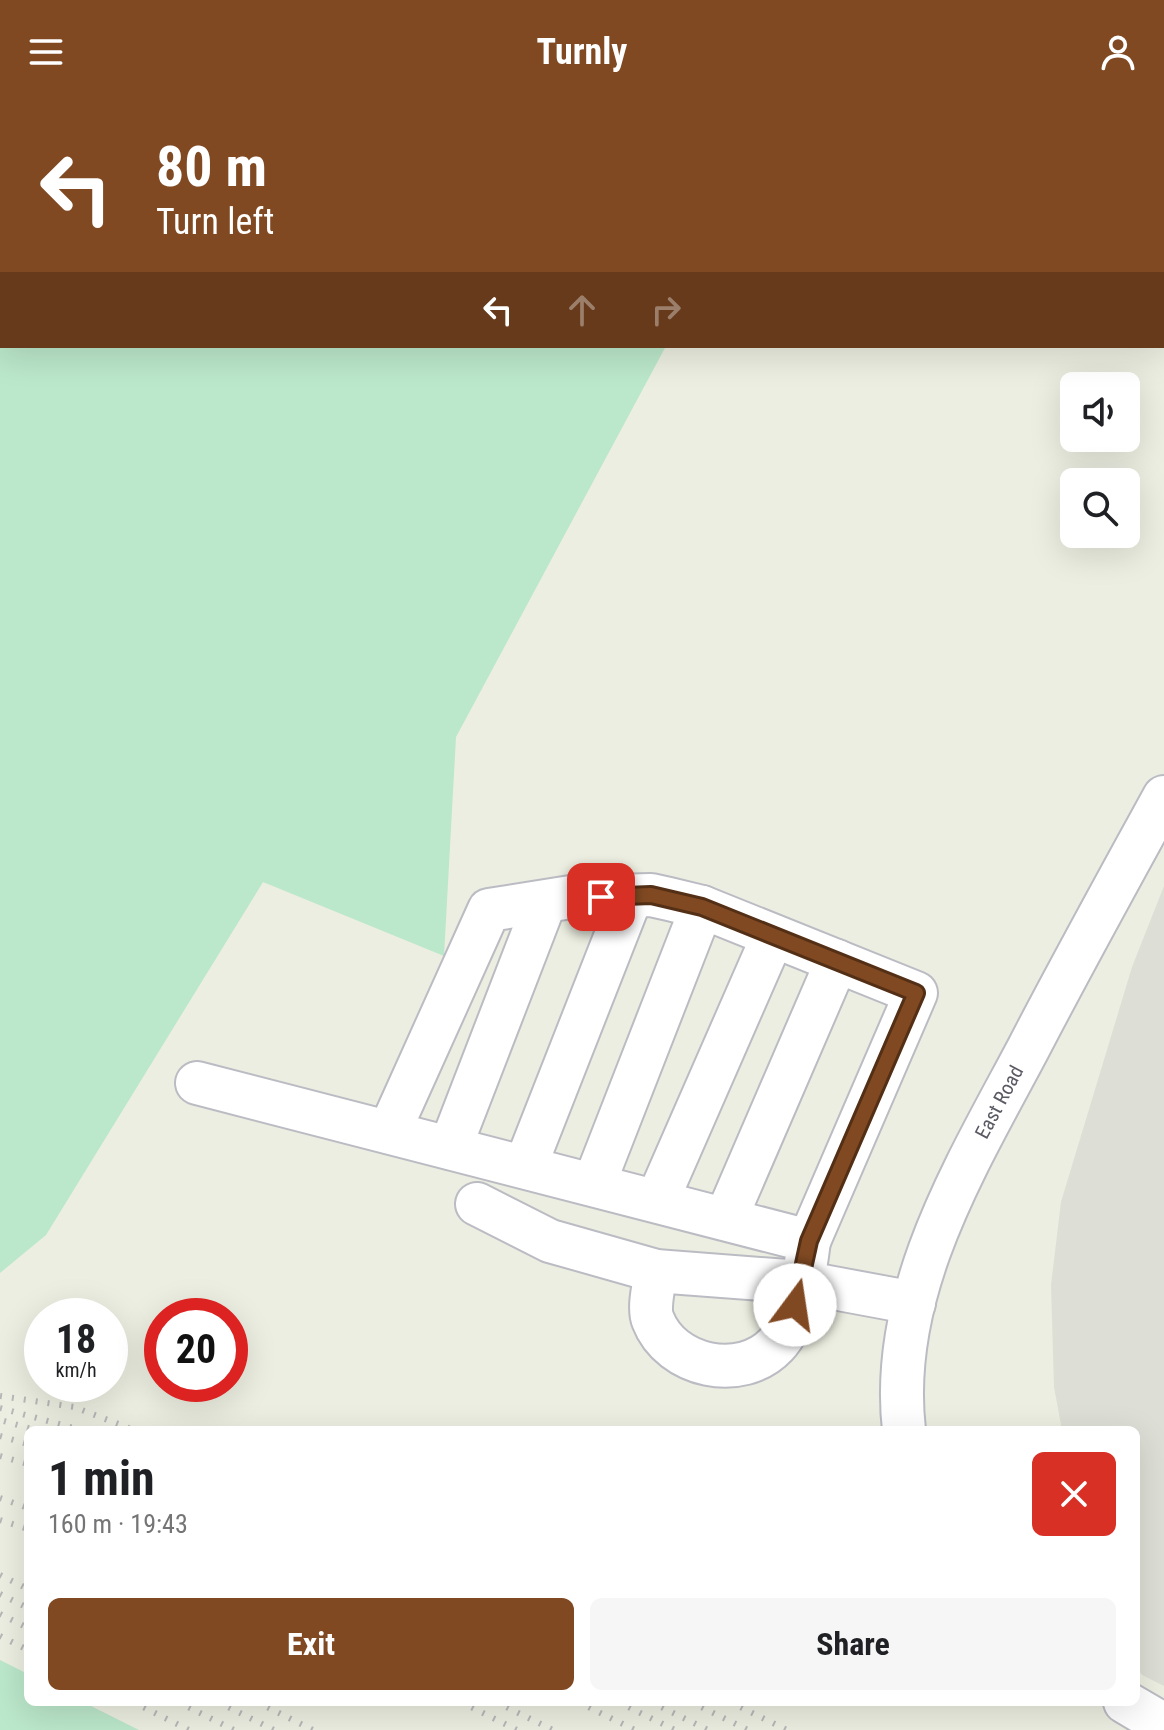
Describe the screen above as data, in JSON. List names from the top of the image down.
{
  "streets": {
    "street": ["East Road"]
  },
  "page": {
    "header": "Turnly",
    "turn": ["80 m", "Turn left"],
    "speed": "18 km/h",
    "limit": "20",
    "heading": ["1 min", "160 m · 19:43"],
    "buttons": ["Exit", "Share"]
  }
}
